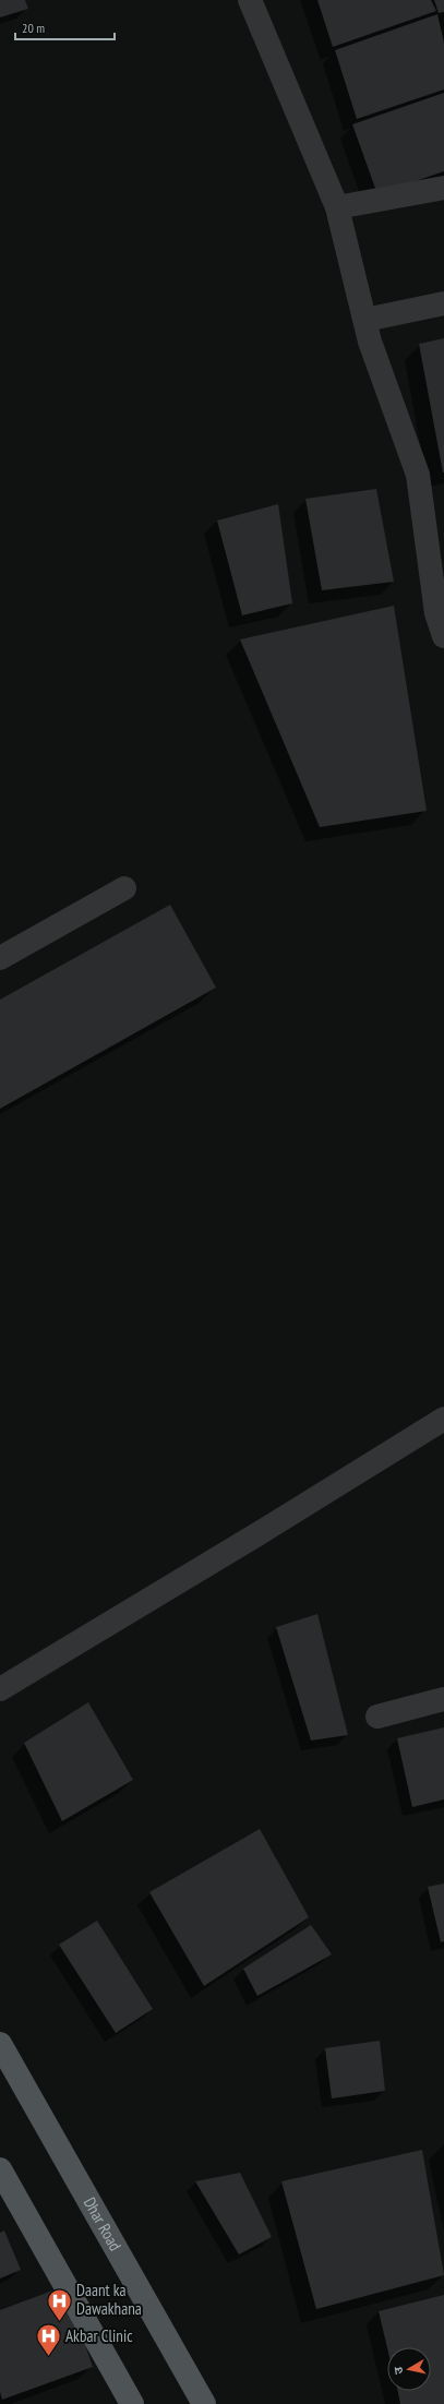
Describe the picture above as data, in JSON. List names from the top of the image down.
{
  "streets": {
    "main road": ["Dhar Road"]
  },
  "places": {
    "hospital": ["Daant ka Dawakhana", "Akbar Clinic"]
  },
  "scale_bar": "20 m",
  "north": "left"
}
